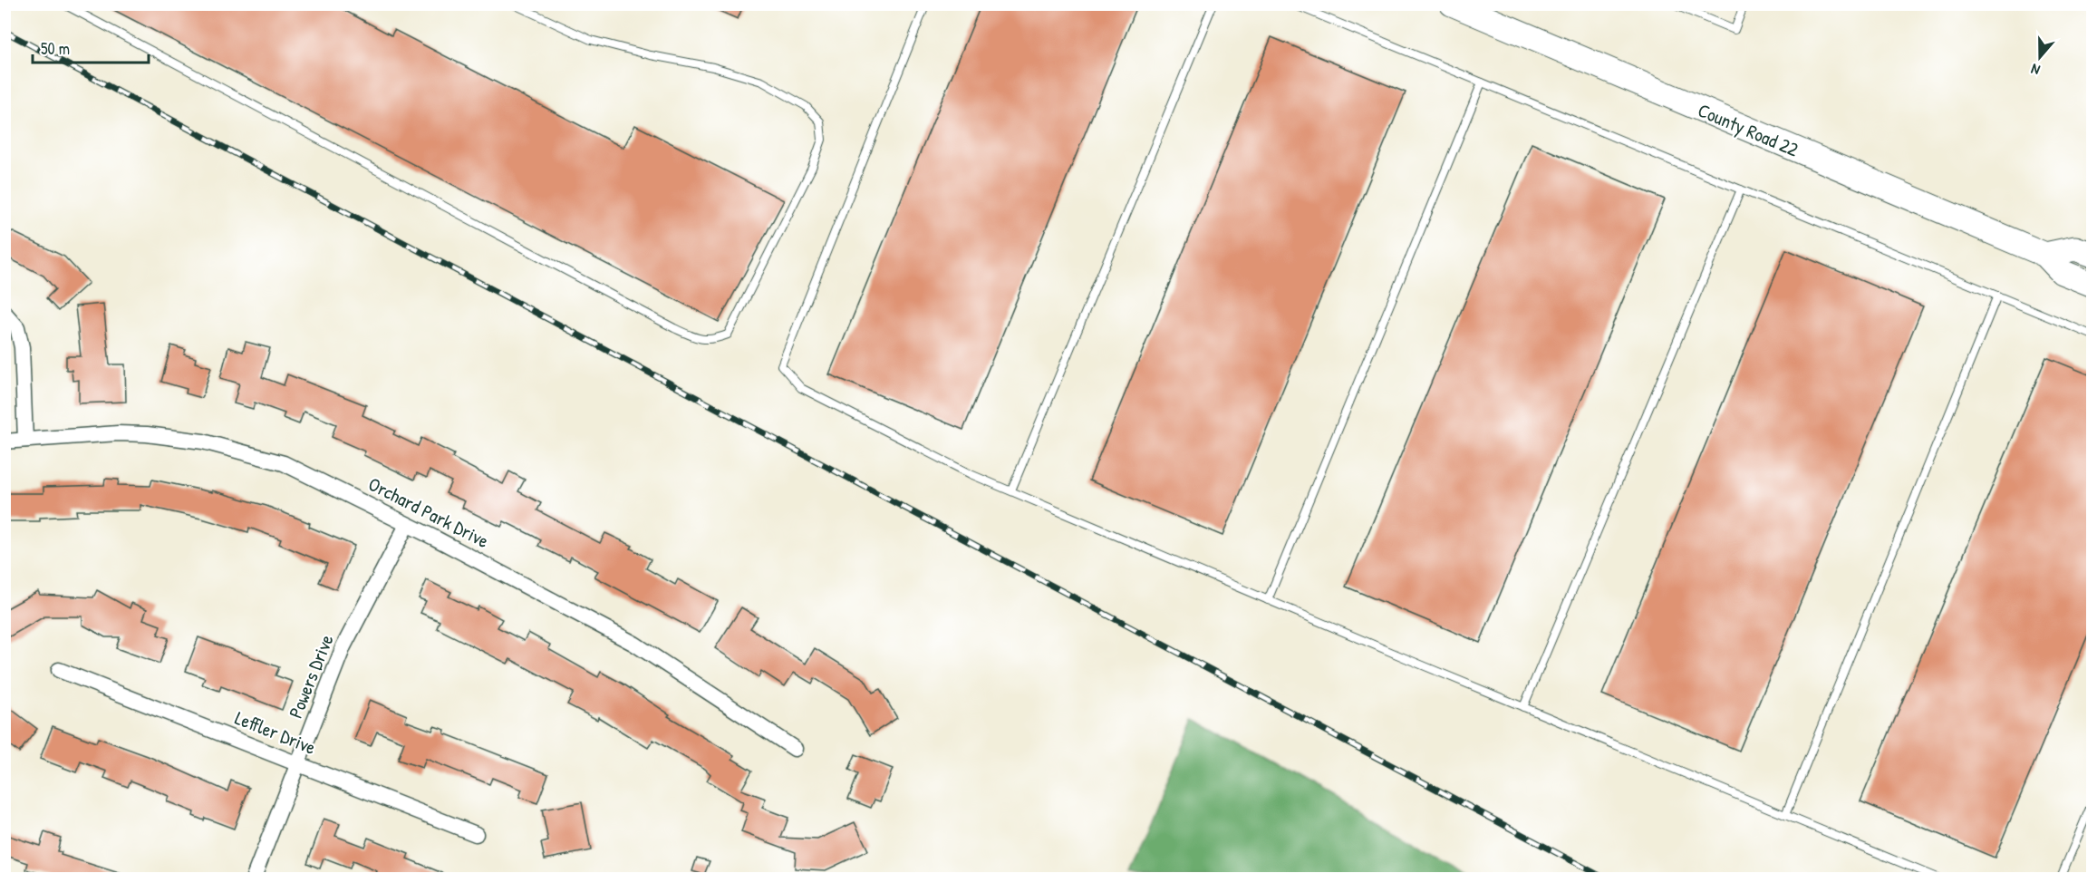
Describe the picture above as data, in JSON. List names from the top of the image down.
{
  "streets": {
    "main road": ["County Road 22"],
    "street": ["Orchard Park Drive", "Powers Drive", "Leffler Drive"]
  },
  "crossings": [
    ["Orchard Park Drive", "Powers Drive"],
    ["Powers Drive", "Leffler Drive"]
  ],
  "scale_bar": "50 m",
  "north": "bottom"
}
